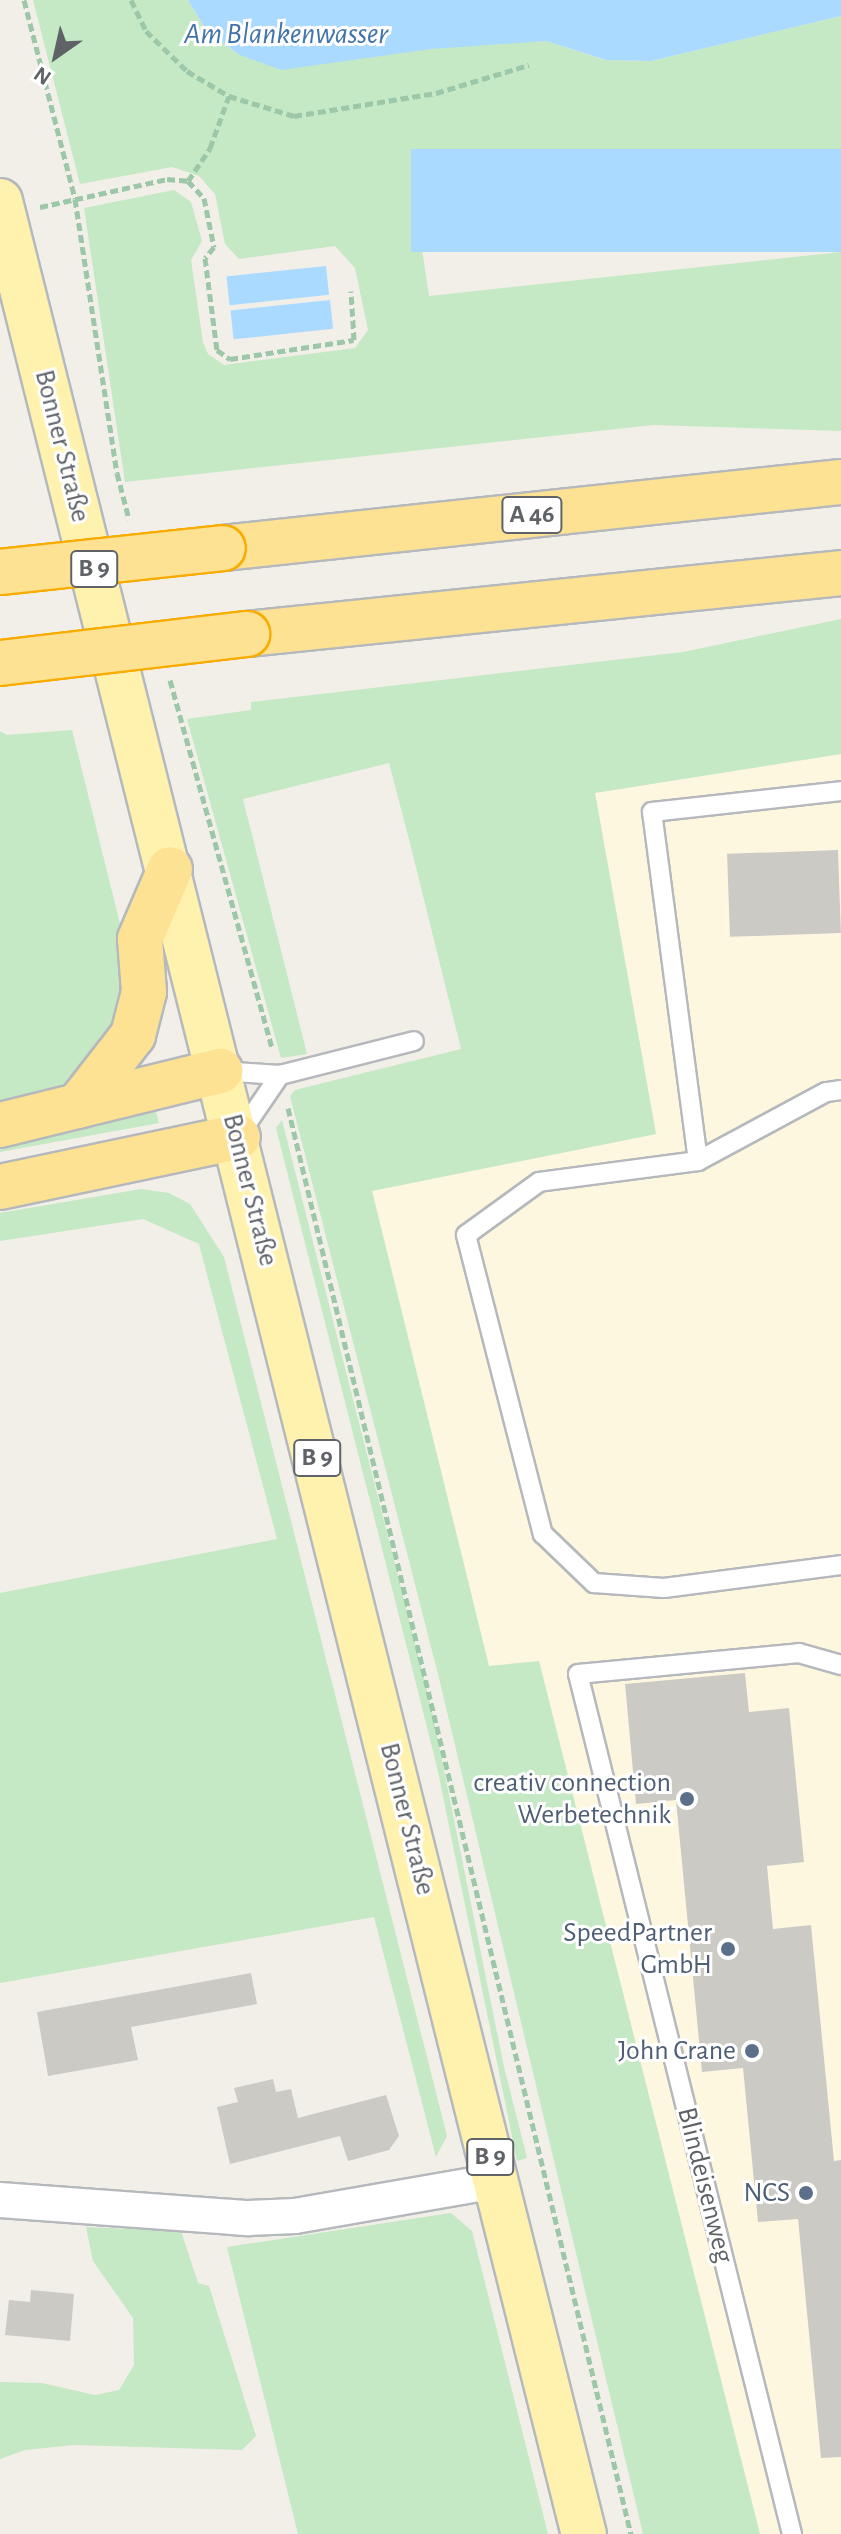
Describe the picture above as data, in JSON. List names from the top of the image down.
{
  "streets": {
    "highway": ["A 46"],
    "main road": ["Bonner Straße", "B 9"],
    "lane": ["Blindeisenweg"]
  },
  "water": ["Am Blankenwasser"],
  "places": [
    "creativ connection Werbetechnik",
    "SpeedPartner GmbH",
    "John Crane",
    "NCS"
  ],
  "north": "bottom left"
}
